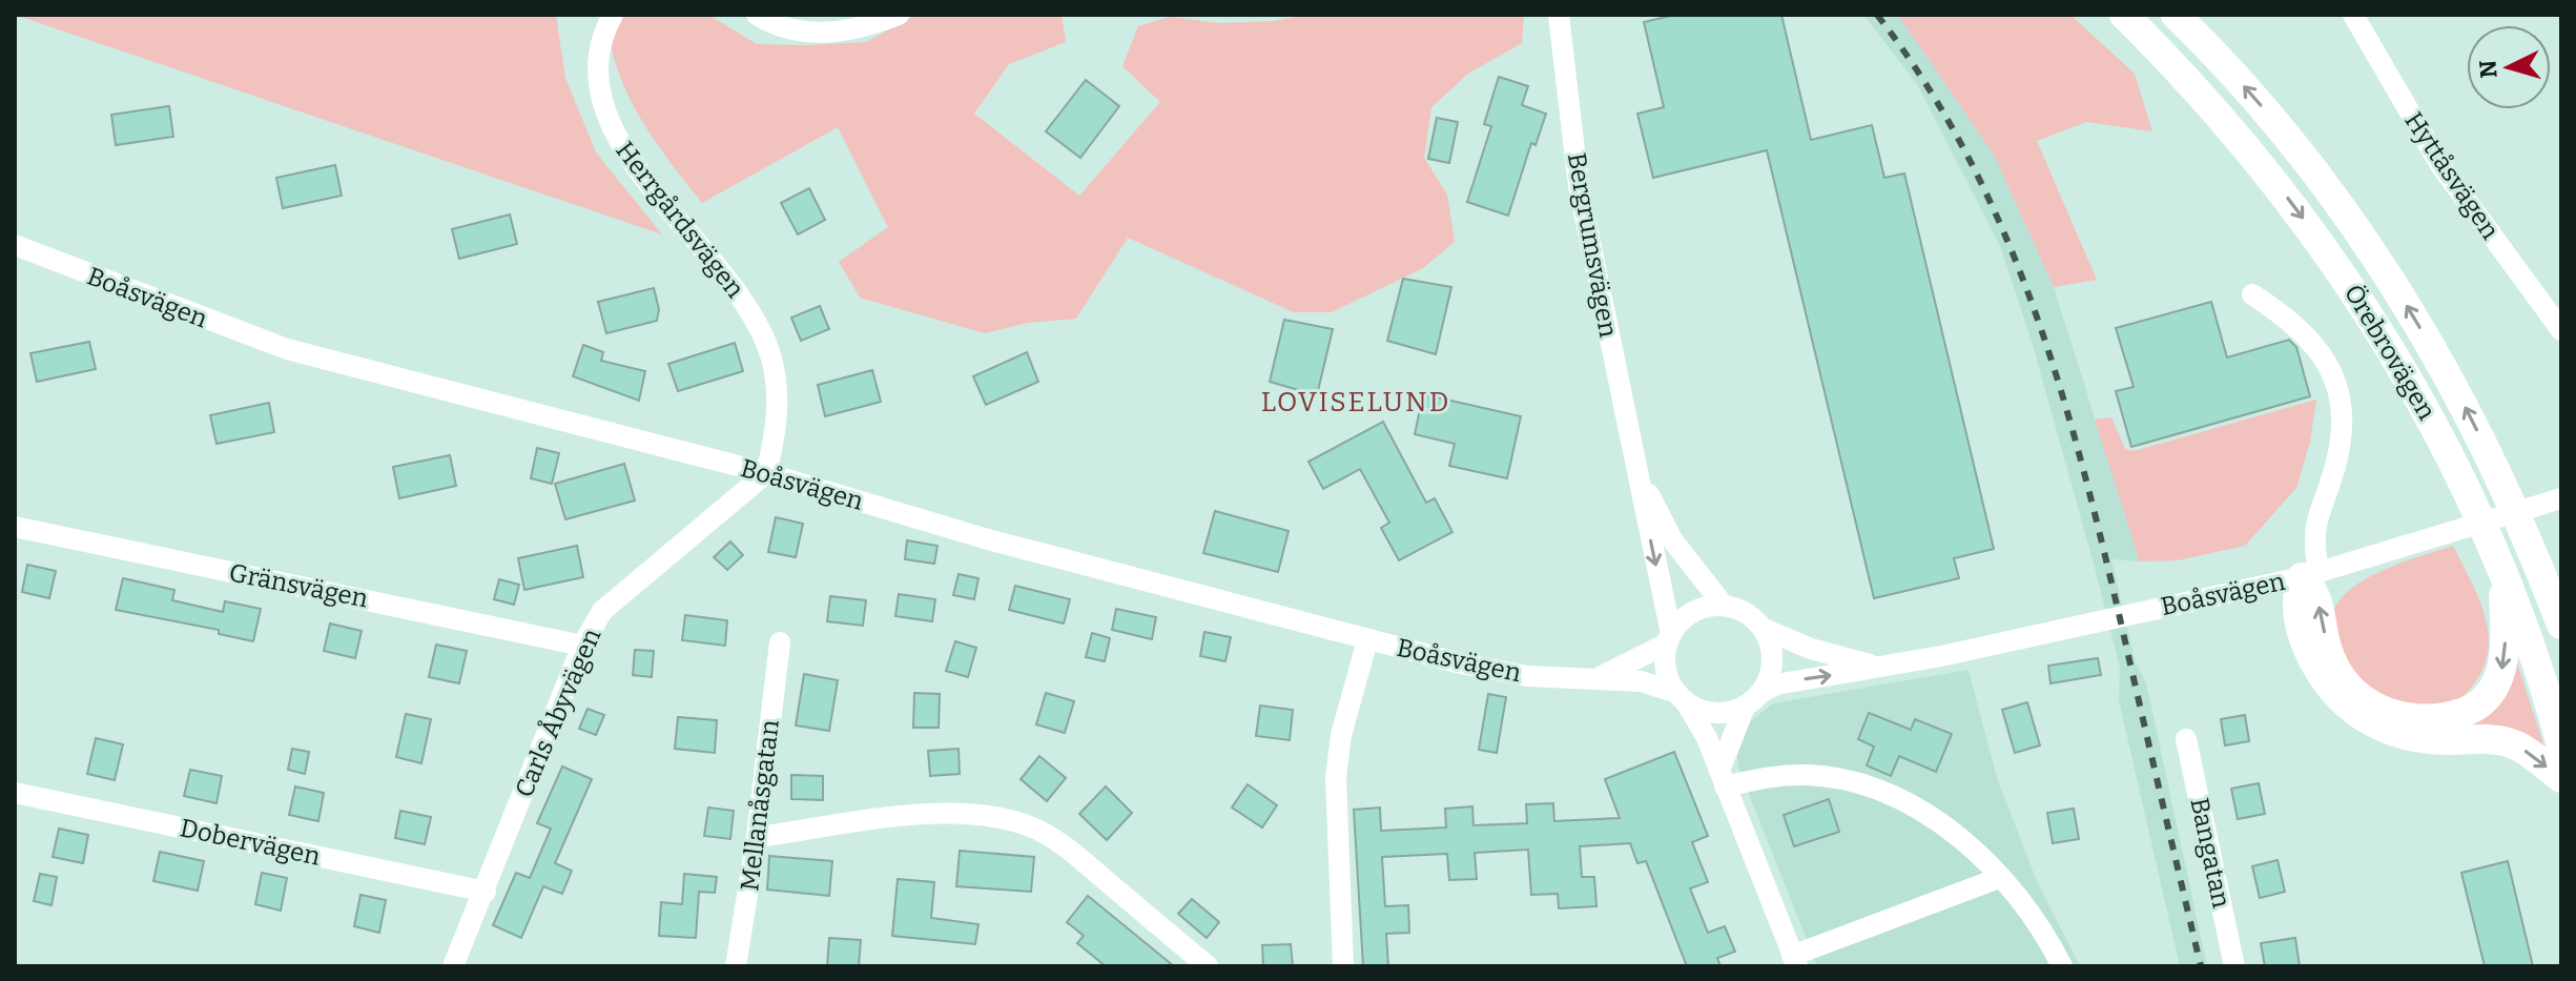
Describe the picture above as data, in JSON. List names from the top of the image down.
{
  "streets": {
    "highway": ["Örebrovägen"],
    "street": [
      "Hyttåsvägen",
      "Herrgårdsvägen",
      "Bergrumsvägen",
      "Boåsvägen",
      "Gränsvägen",
      "Carls Åbyvägen",
      "Mellanåsgatan",
      "Dobervägen",
      "Bangatan"
    ]
  },
  "crossings": [
    ["Herrgårdsvägen", "Boåsvägen"],
    ["Herrgårdsvägen", "Carls Åbyvägen"],
    ["Bergrumsvägen", "Boåsvägen"],
    ["Boåsvägen", "Carls Åbyvägen"],
    ["Gränsvägen", "Carls Åbyvägen"],
    ["Carls Åbyvägen", "Dobervägen"]
  ],
  "districts": ["LOVISELUND"],
  "north": "left"
}
